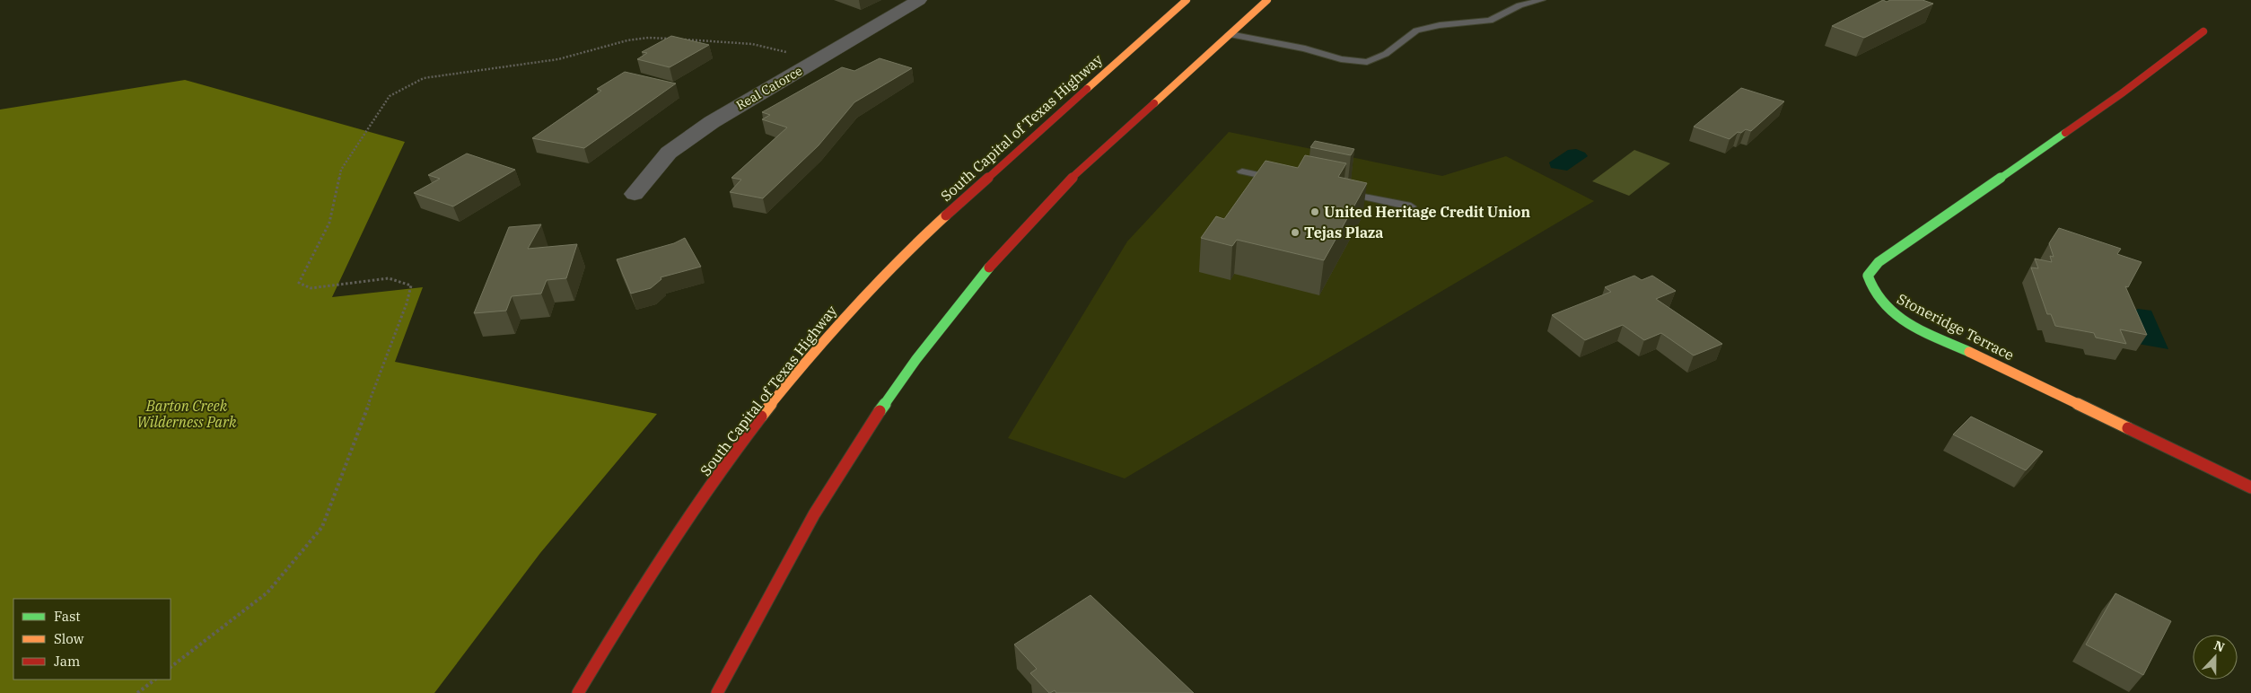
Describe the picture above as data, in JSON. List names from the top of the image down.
{
  "streets": {
    "main road": ["South Capital of Texas Highway", "Stoneridge Terrace"],
    "street": ["Real Catorce"]
  },
  "parks": ["Barton Creek Wilderness Park"],
  "places": ["United Heritage Credit Union", "Tejas Plaza"],
  "legend": ["Fast", "Slow", "Jam"],
  "north": "top"
}
